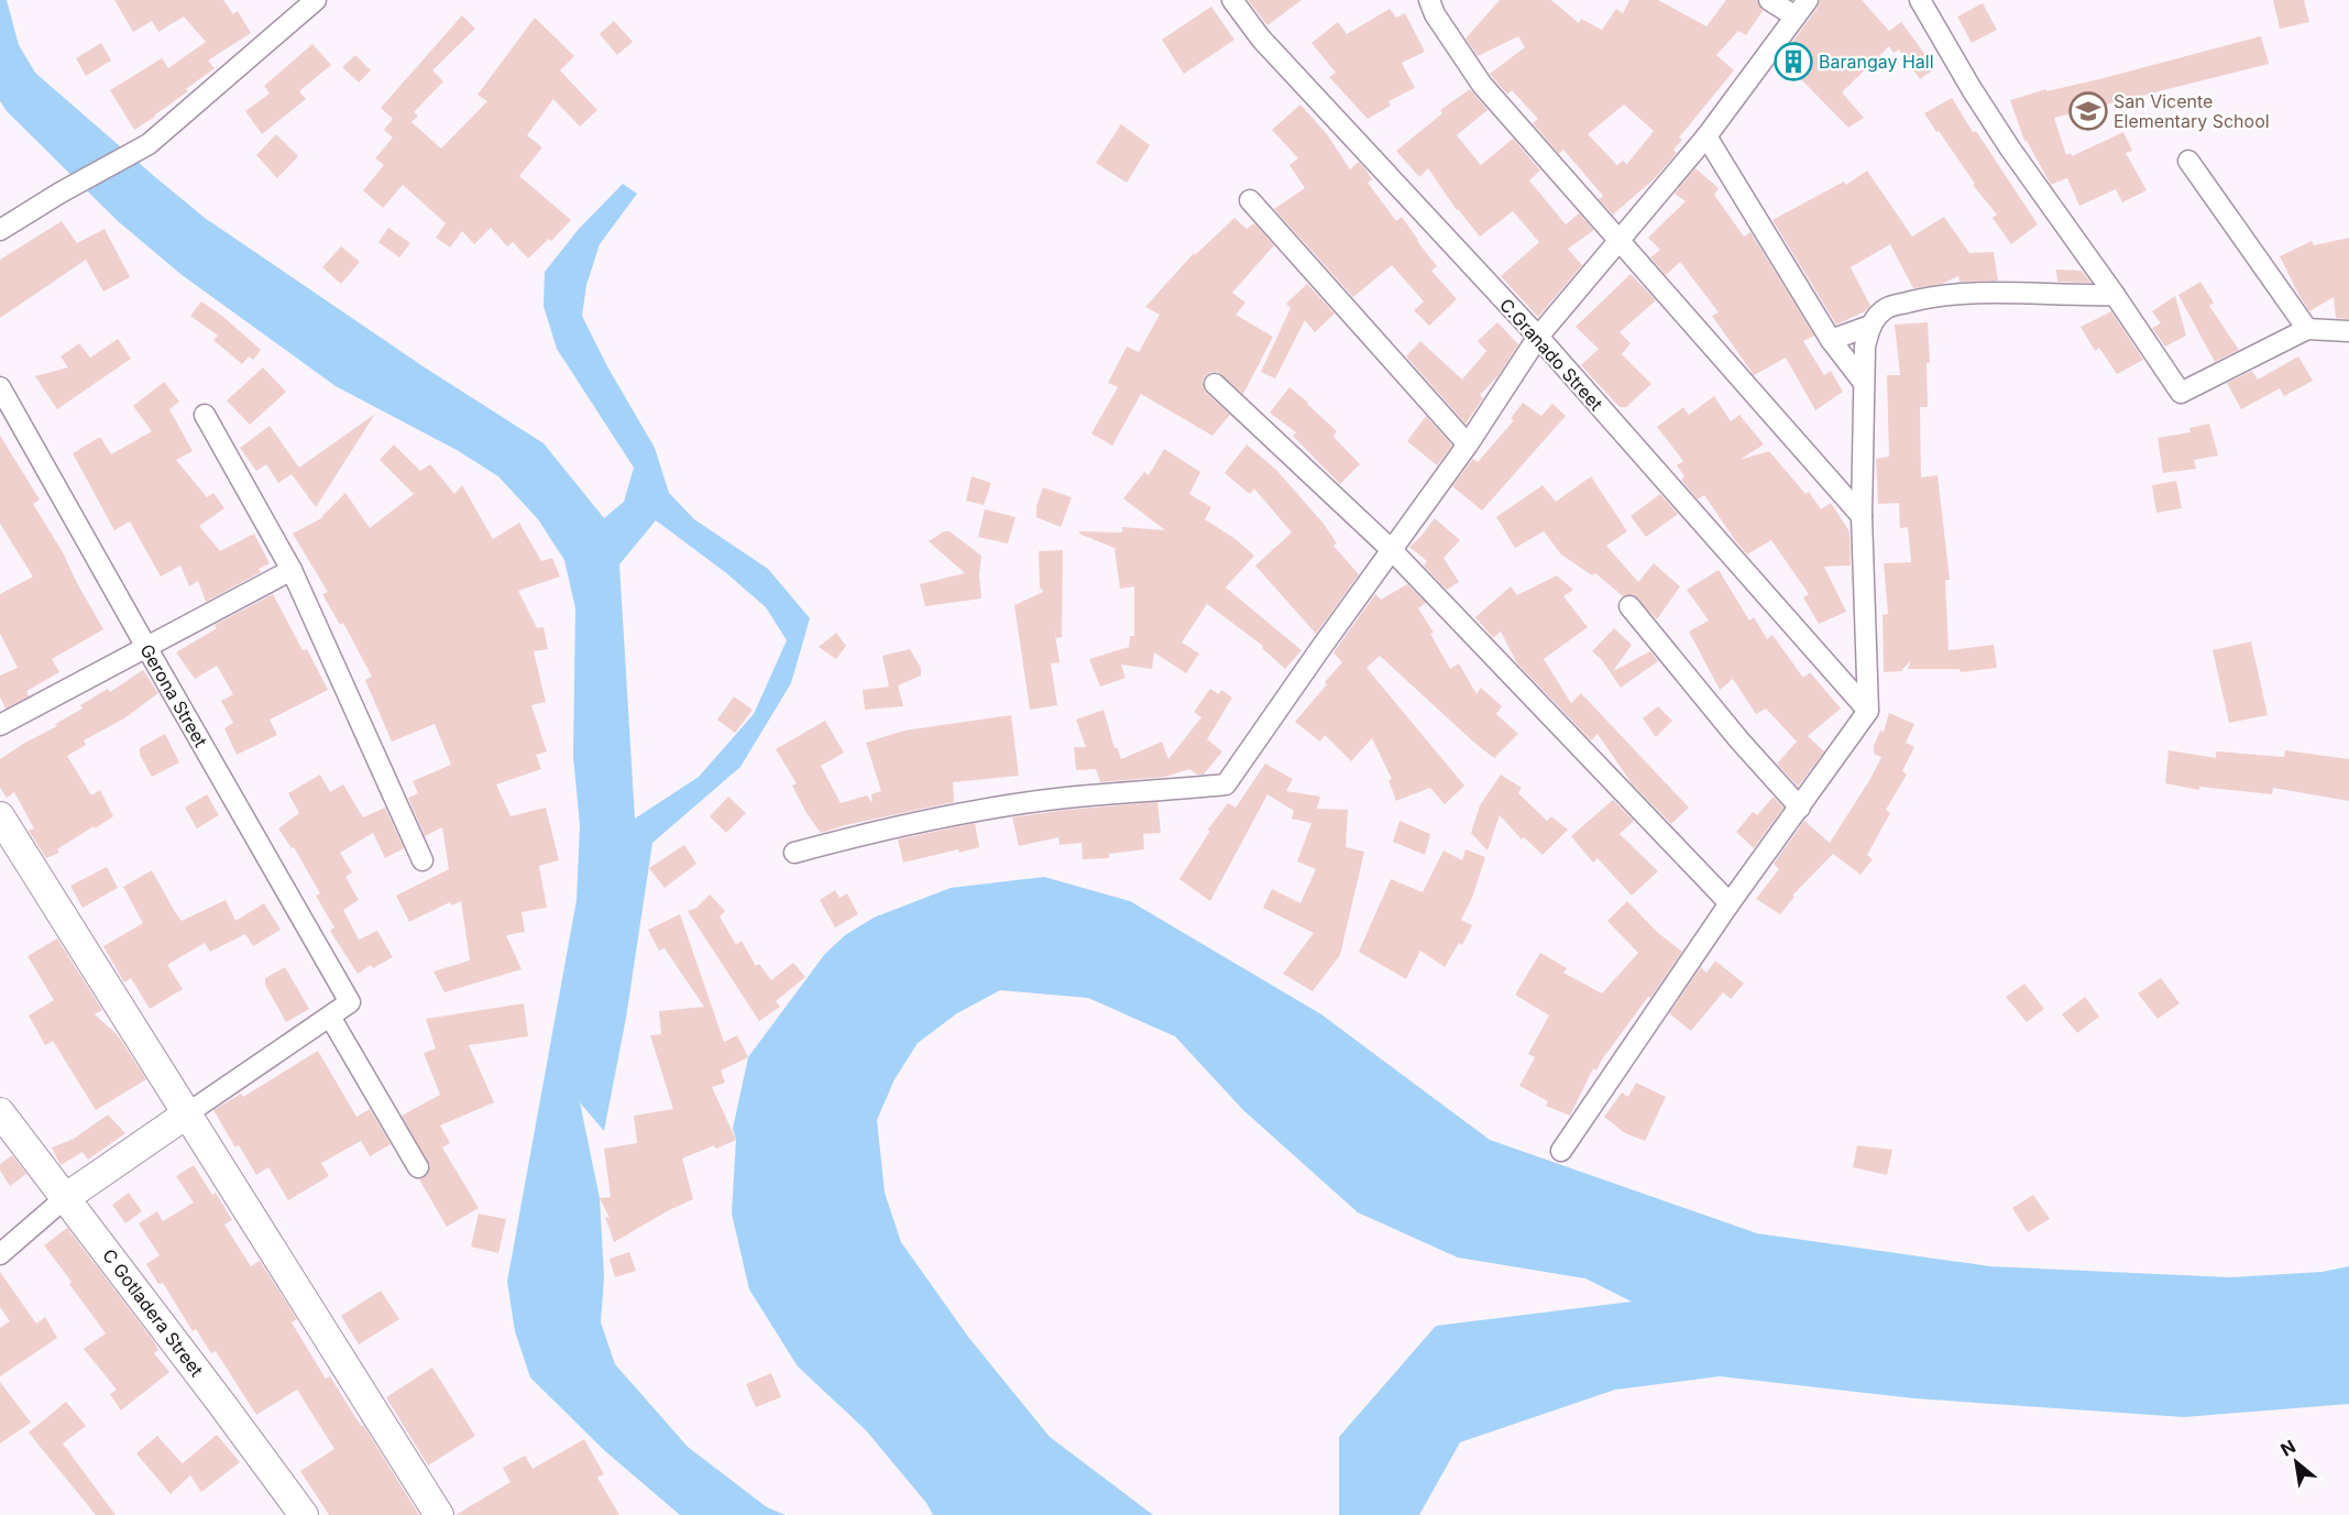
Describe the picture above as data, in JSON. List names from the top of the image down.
{
  "streets": {
    "street": ["C.Granado Street", "Gerona Street", "C Gotladera Street"]
  },
  "places": {
    "building": ["Barangay Hall"],
    "school or university": ["San Vicente Elementary School"]
  },
  "north": "top left"
}
